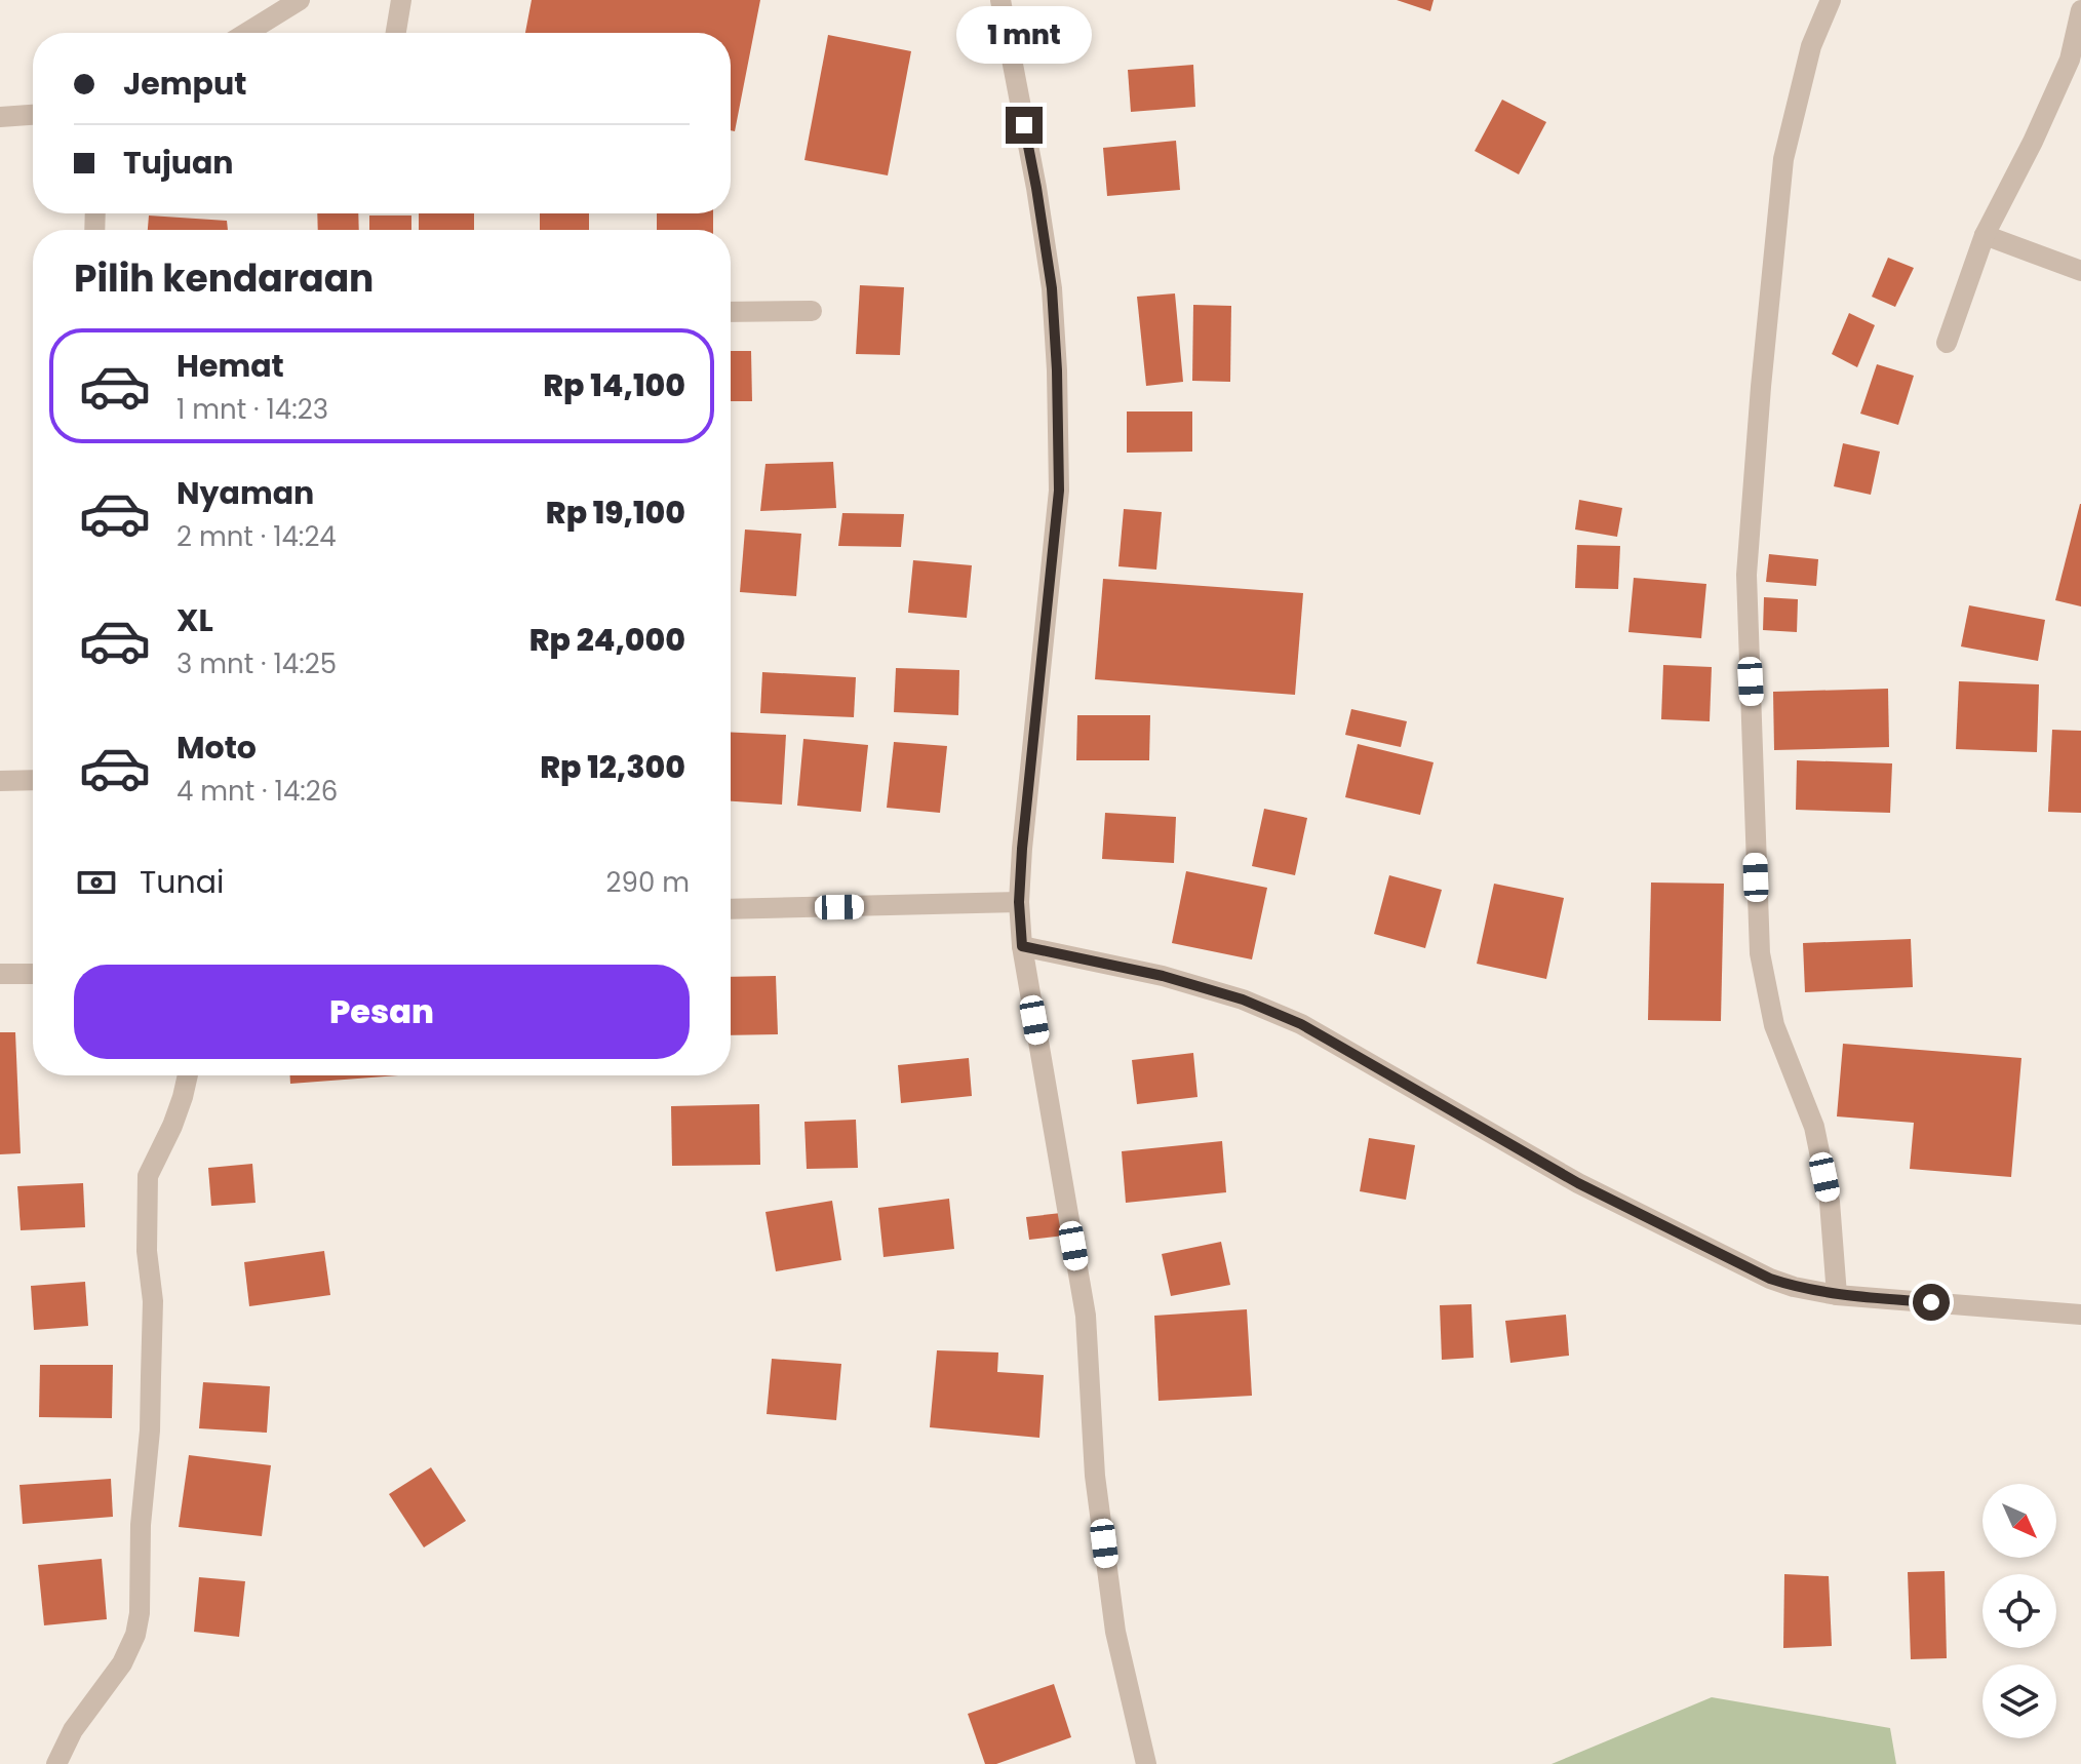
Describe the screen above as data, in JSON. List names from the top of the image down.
{
  "north": "bottom right",
  "page": {
    "bubble": "1 mnt",
    "banner": ["Jemput", "Tujuan"],
    "heading": "Pilih kendaraan",
    "list": [
      {
        "name": "Hemat",
        "note": "1 mnt · 14:23",
        "value": "Rp 14,100"
      },
      {
        "name": "Nyaman",
        "note": "2 mnt · 14:24",
        "value": "Rp 19,100"
      },
      {
        "name": "XL",
        "note": "3 mnt · 14:25",
        "value": "Rp 24,000"
      },
      {
        "name": "Moto",
        "note": "4 mnt · 14:26",
        "value": "Rp 12,300"
      }
    ],
    "pay": ["Tunai", "290 m"],
    "buttons": "Pesan"
  }
}
